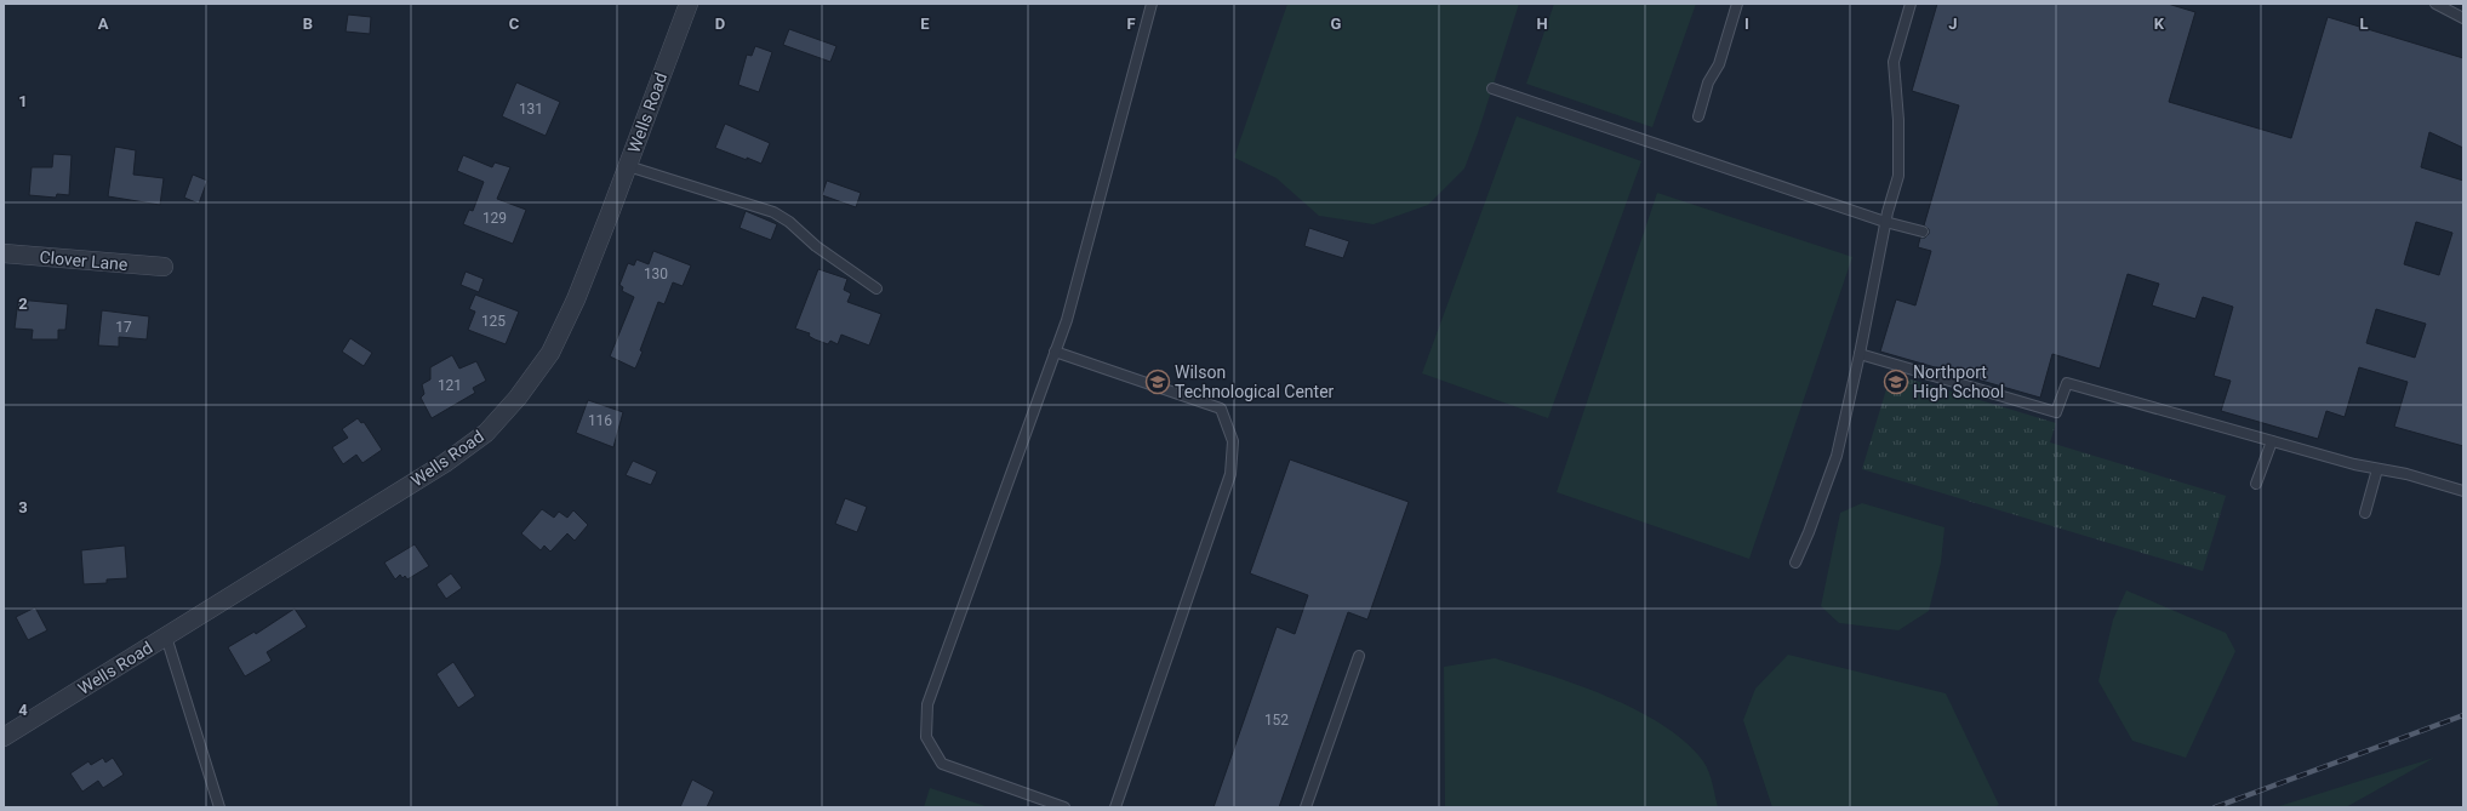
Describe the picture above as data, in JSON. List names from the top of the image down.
{
  "streets": {
    "street": ["Wells Road", "Clover Lane"]
  },
  "places": {
    "school or university": ["Wilson Technological Center", "Northport High School"]
  },
  "house_numbers": [
    "131",
    "129",
    "130",
    "125",
    "17",
    "121",
    "116",
    "152"
  ],
  "grid": {
    "columns": [
      "A",
      "B",
      "C",
      "D",
      "E",
      "F",
      "G",
      "H",
      "I",
      "J",
      "K",
      "L"
    ],
    "rows": [
      "1",
      "2",
      "3",
      "4"
    ]
  }
}
